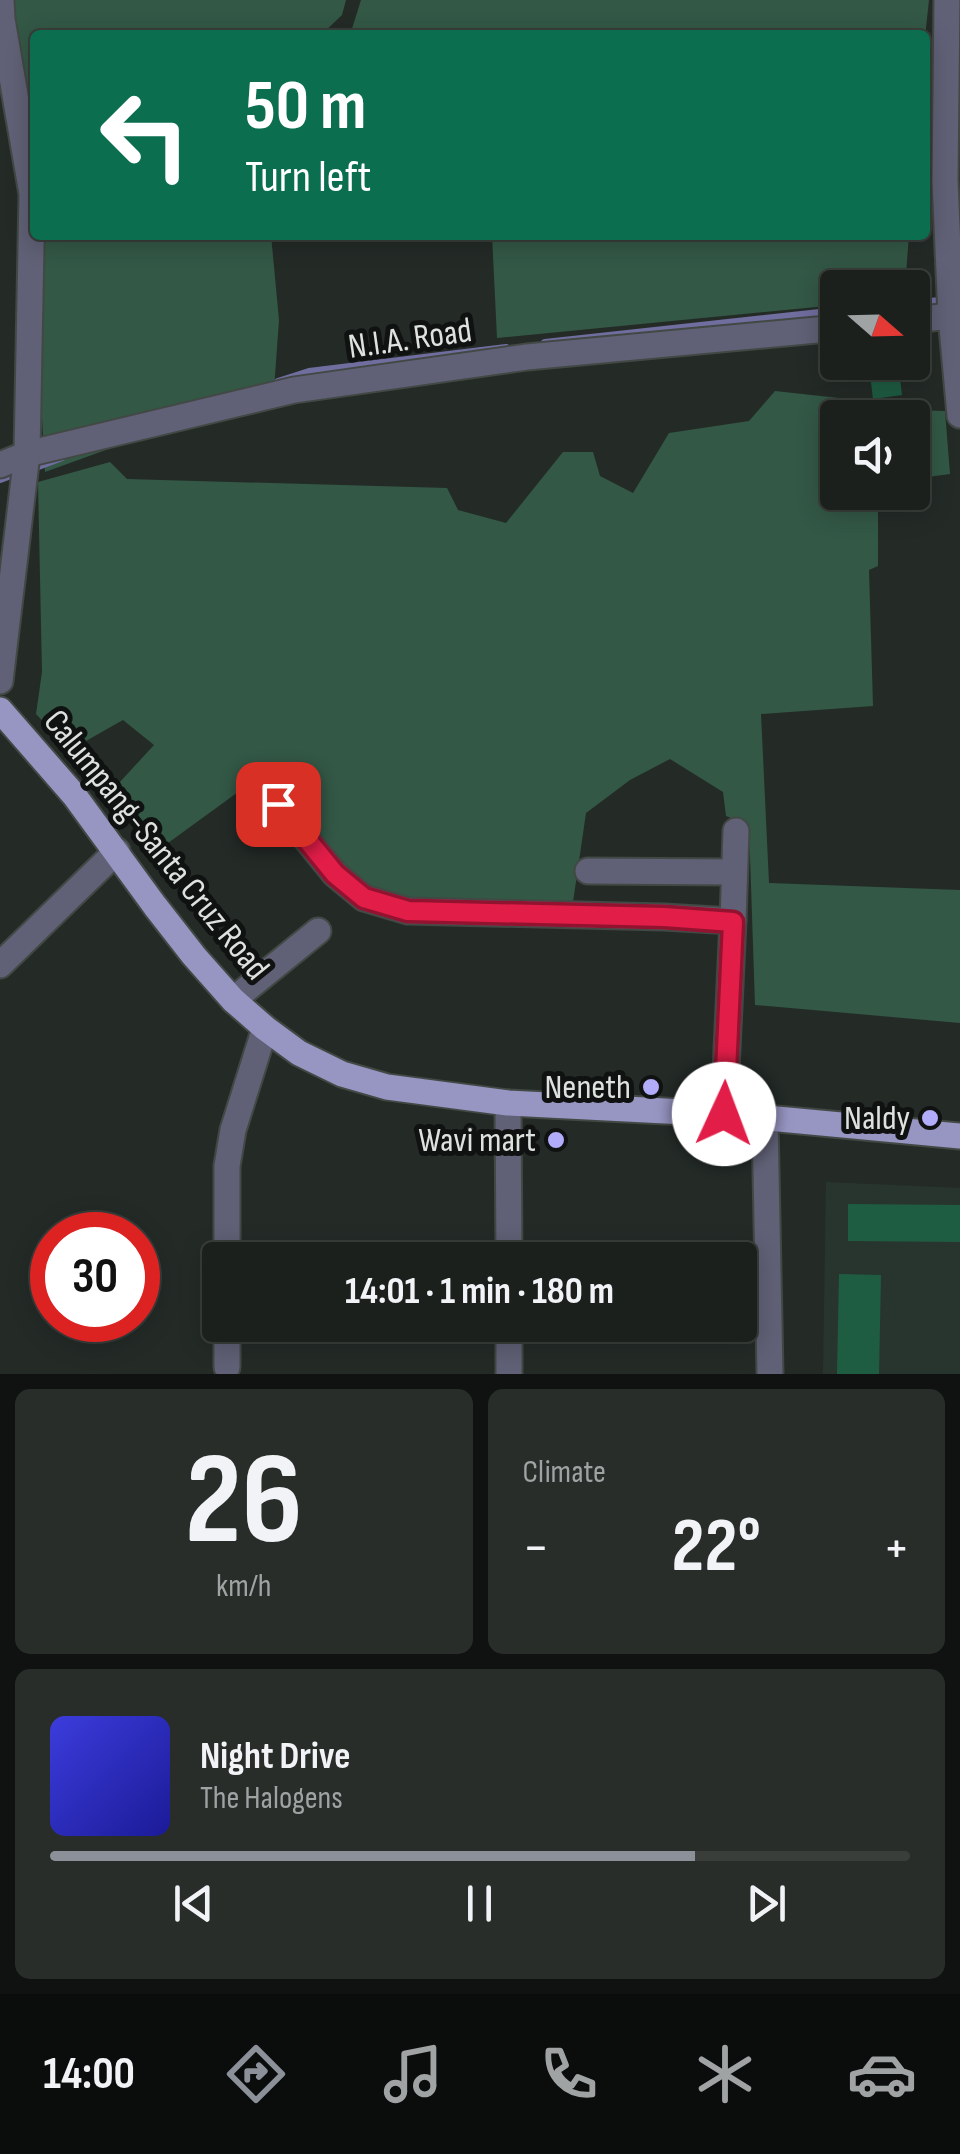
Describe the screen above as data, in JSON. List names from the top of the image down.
{
  "streets": {
    "main road": ["Calumpang-Santa Cruz Road"],
    "street": ["N.I.A. Road"]
  },
  "places": ["Neneth", "Naldy", "Wavi mart"],
  "north": "right",
  "page": {
    "turn": ["50 m", "Turn left"],
    "limit": "30",
    "trip": "14:01 · 1 min · 180 m",
    "tile": [
      ["26", "km/h"],
      "Climate"
    ],
    "heat": ["−", "22°", "+"],
    "song": ["Night Drive", "The Halogens"],
    "tabs": "14:00"
  }
}
